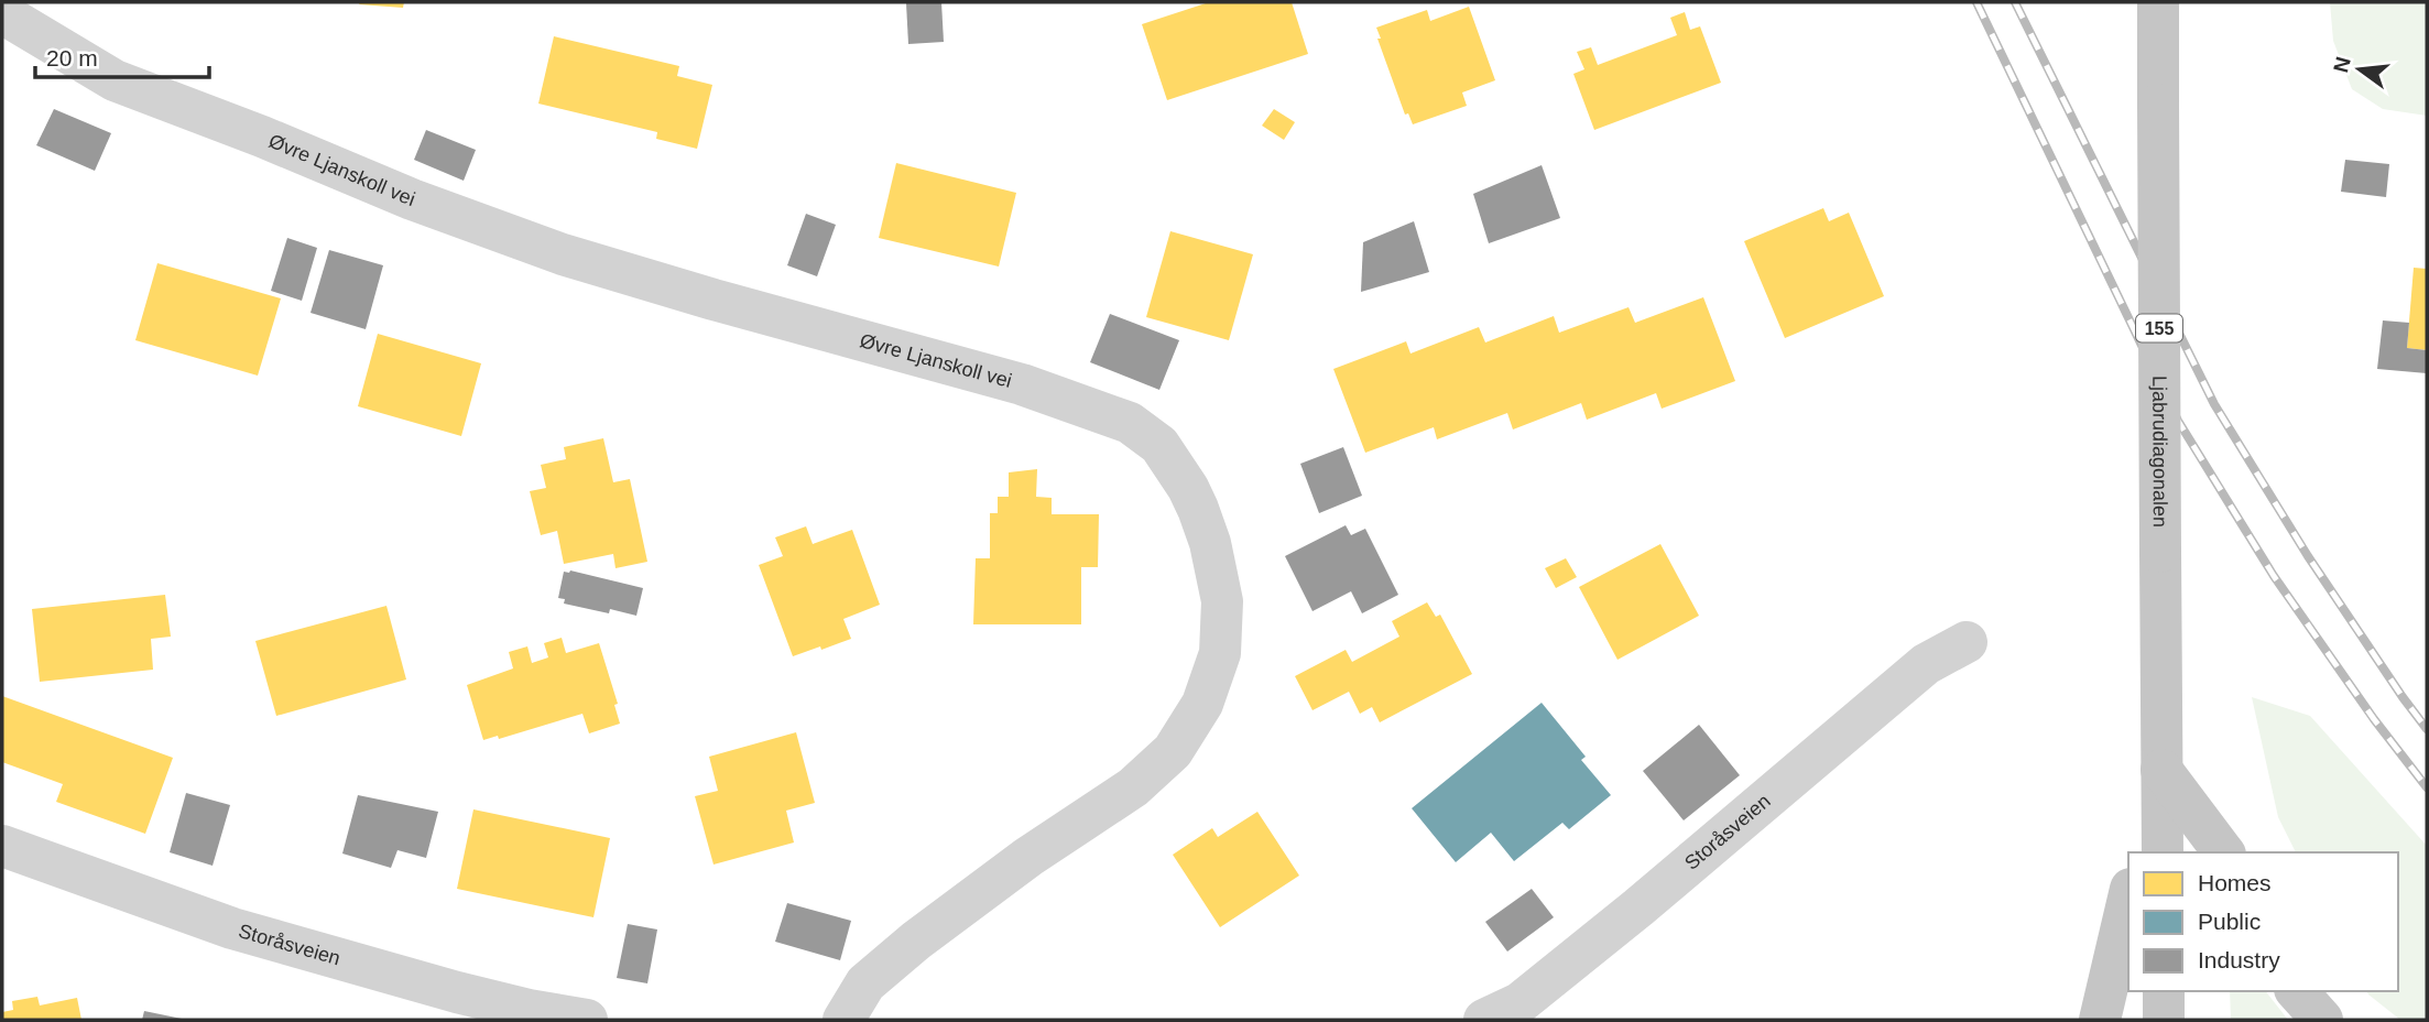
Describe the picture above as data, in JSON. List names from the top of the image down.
{
  "streets": {
    "main road": ["155", "Ljabrudiagonalen"],
    "street": ["Øvre Ljanskoll vei", "Storåsveien"]
  },
  "crossings": [
    ["155", "Ljabrudiagonalen"]
  ],
  "legend": ["Homes", "Public", "Industry"],
  "scale_bar": "20 m",
  "north": "left"
}
